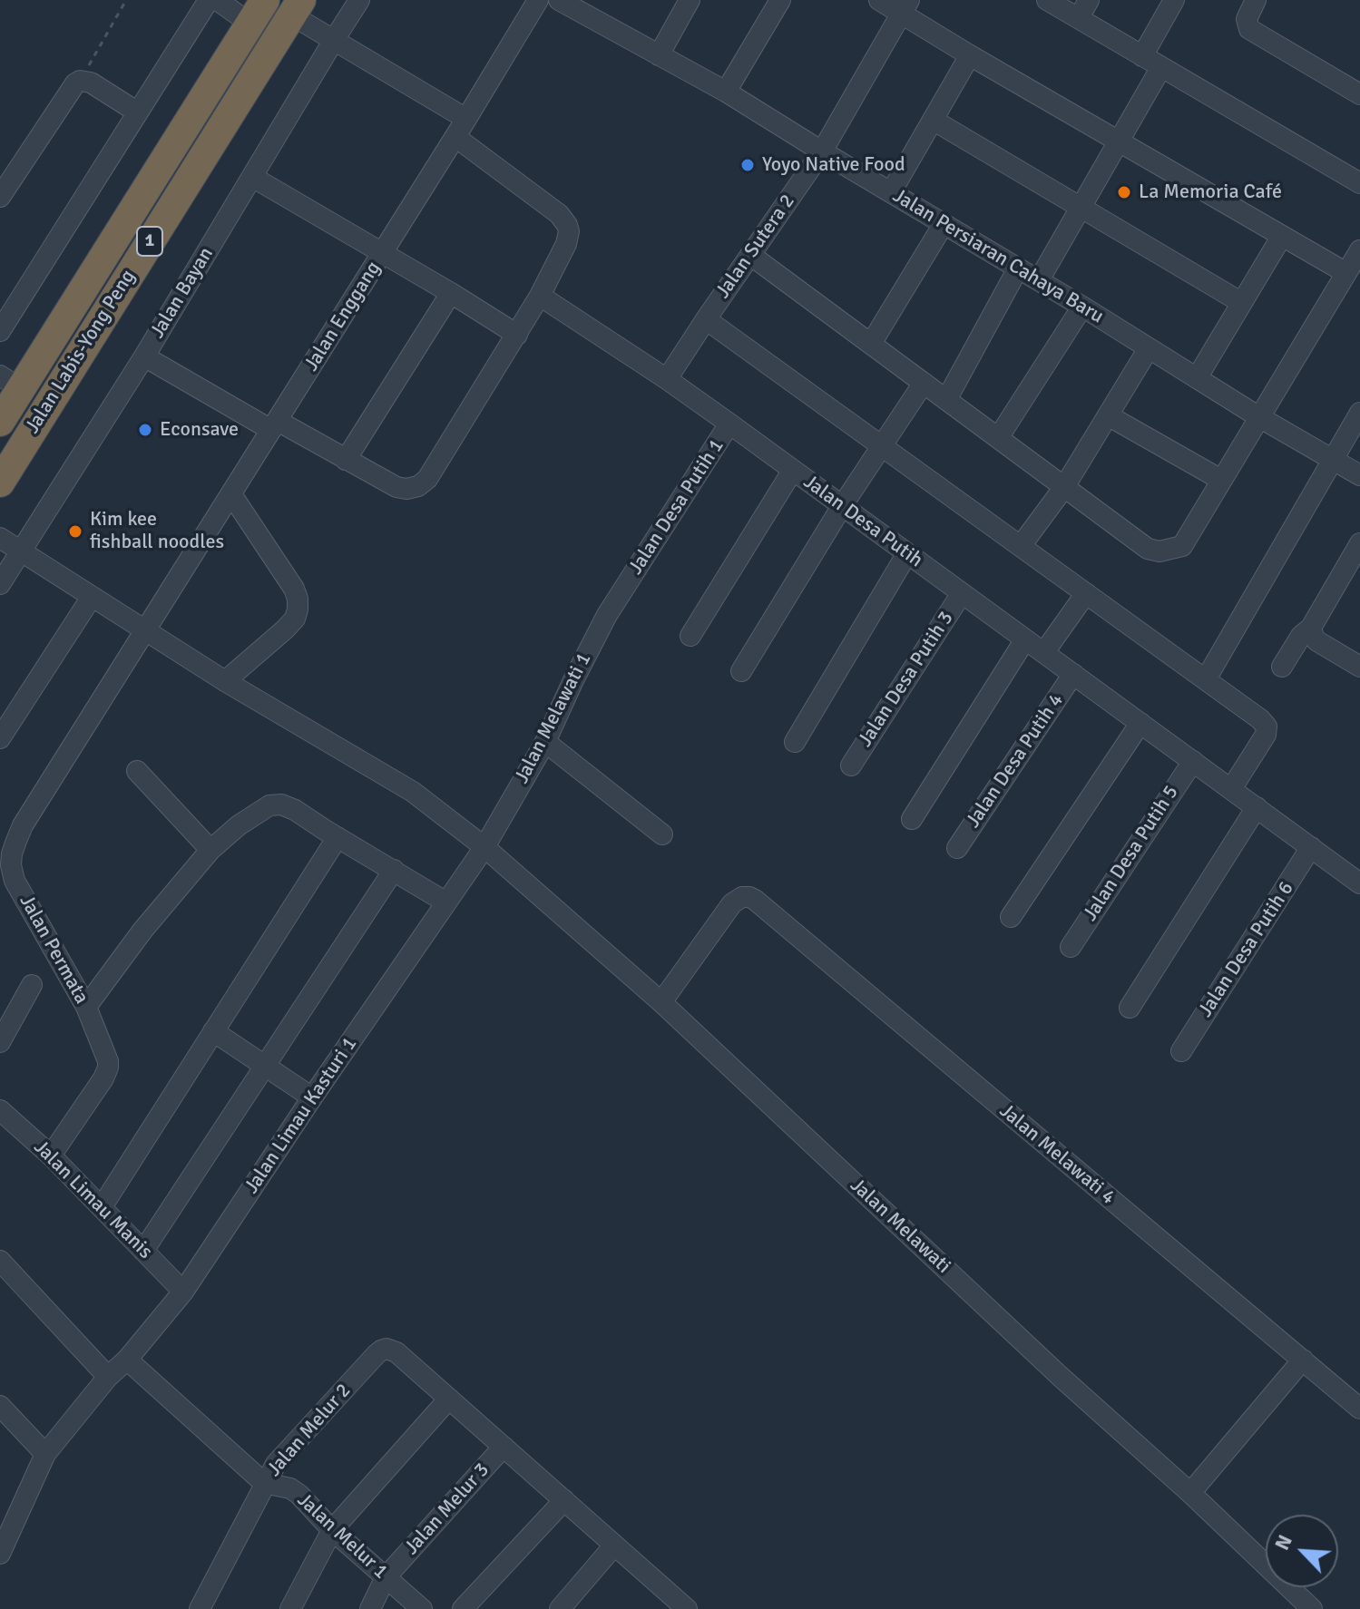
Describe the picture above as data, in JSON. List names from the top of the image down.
{
  "streets": {
    "highway": ["1", "Jalan Labis-Yong Peng"],
    "street": [
      "Jalan Sutera 2",
      "Jalan Persiaran Cahaya Baru",
      "Jalan Bayan",
      "Jalan Enggang",
      "Jalan Desa Putih 1",
      "Jalan Desa Putih",
      "Jalan Desa Putih 3",
      "Jalan Melawati 1",
      "Jalan Desa Putih 4",
      "Jalan Desa Putih 5",
      "Jalan Permata",
      "Jalan Desa Putih 6",
      "Jalan Limau Kasturi 1",
      "Jalan Melawati 4",
      "Jalan Limau Manis",
      "Jalan Melawati",
      "Jalan Melur 2",
      "Jalan Melur 3",
      "Jalan Melur 1"
    ]
  },
  "crossings": [
    ["Jalan Sutera 2", "Jalan Persiaran Cahaya Baru"],
    ["Jalan Sutera 2", "Jalan Desa Putih"],
    ["Jalan Bayan", "Jalan Melawati"],
    ["Jalan Enggang", "Jalan Permata"],
    ["Jalan Enggang", "Jalan Melawati"],
    ["Jalan Desa Putih 1", "Jalan Desa Putih"],
    ["Jalan Desa Putih 1", "Jalan Melawati 1"],
    ["Jalan Desa Putih", "Jalan Desa Putih 3"],
    ["Jalan Desa Putih", "Jalan Desa Putih 4"],
    ["Jalan Desa Putih", "Jalan Desa Putih 5"],
    ["Jalan Desa Putih", "Jalan Desa Putih 6"],
    ["Jalan Melawati 1", "Jalan Limau Kasturi 1"],
    ["Jalan Melawati 1", "Jalan Melawati"],
    ["Jalan Permata", "Jalan Limau Manis"],
    ["Jalan Permata", "Jalan Melawati"],
    ["Jalan Limau Kasturi 1", "Jalan Limau Manis"],
    ["Jalan Limau Kasturi 1", "Jalan Melawati"],
    ["Jalan Limau Kasturi 1", "Jalan Melur 1"],
    ["Jalan Melawati 4", "Jalan Melawati"],
    ["Jalan Melur 2", "Jalan Melur 1"],
    ["Jalan Melur 3", "Jalan Melur 1"]
  ],
  "places": [
    "Yoyo Native Food",
    "La Memoria Café",
    "Econsave",
    "Kim kee fishball noodles"
  ],
  "north": "top left"
}
